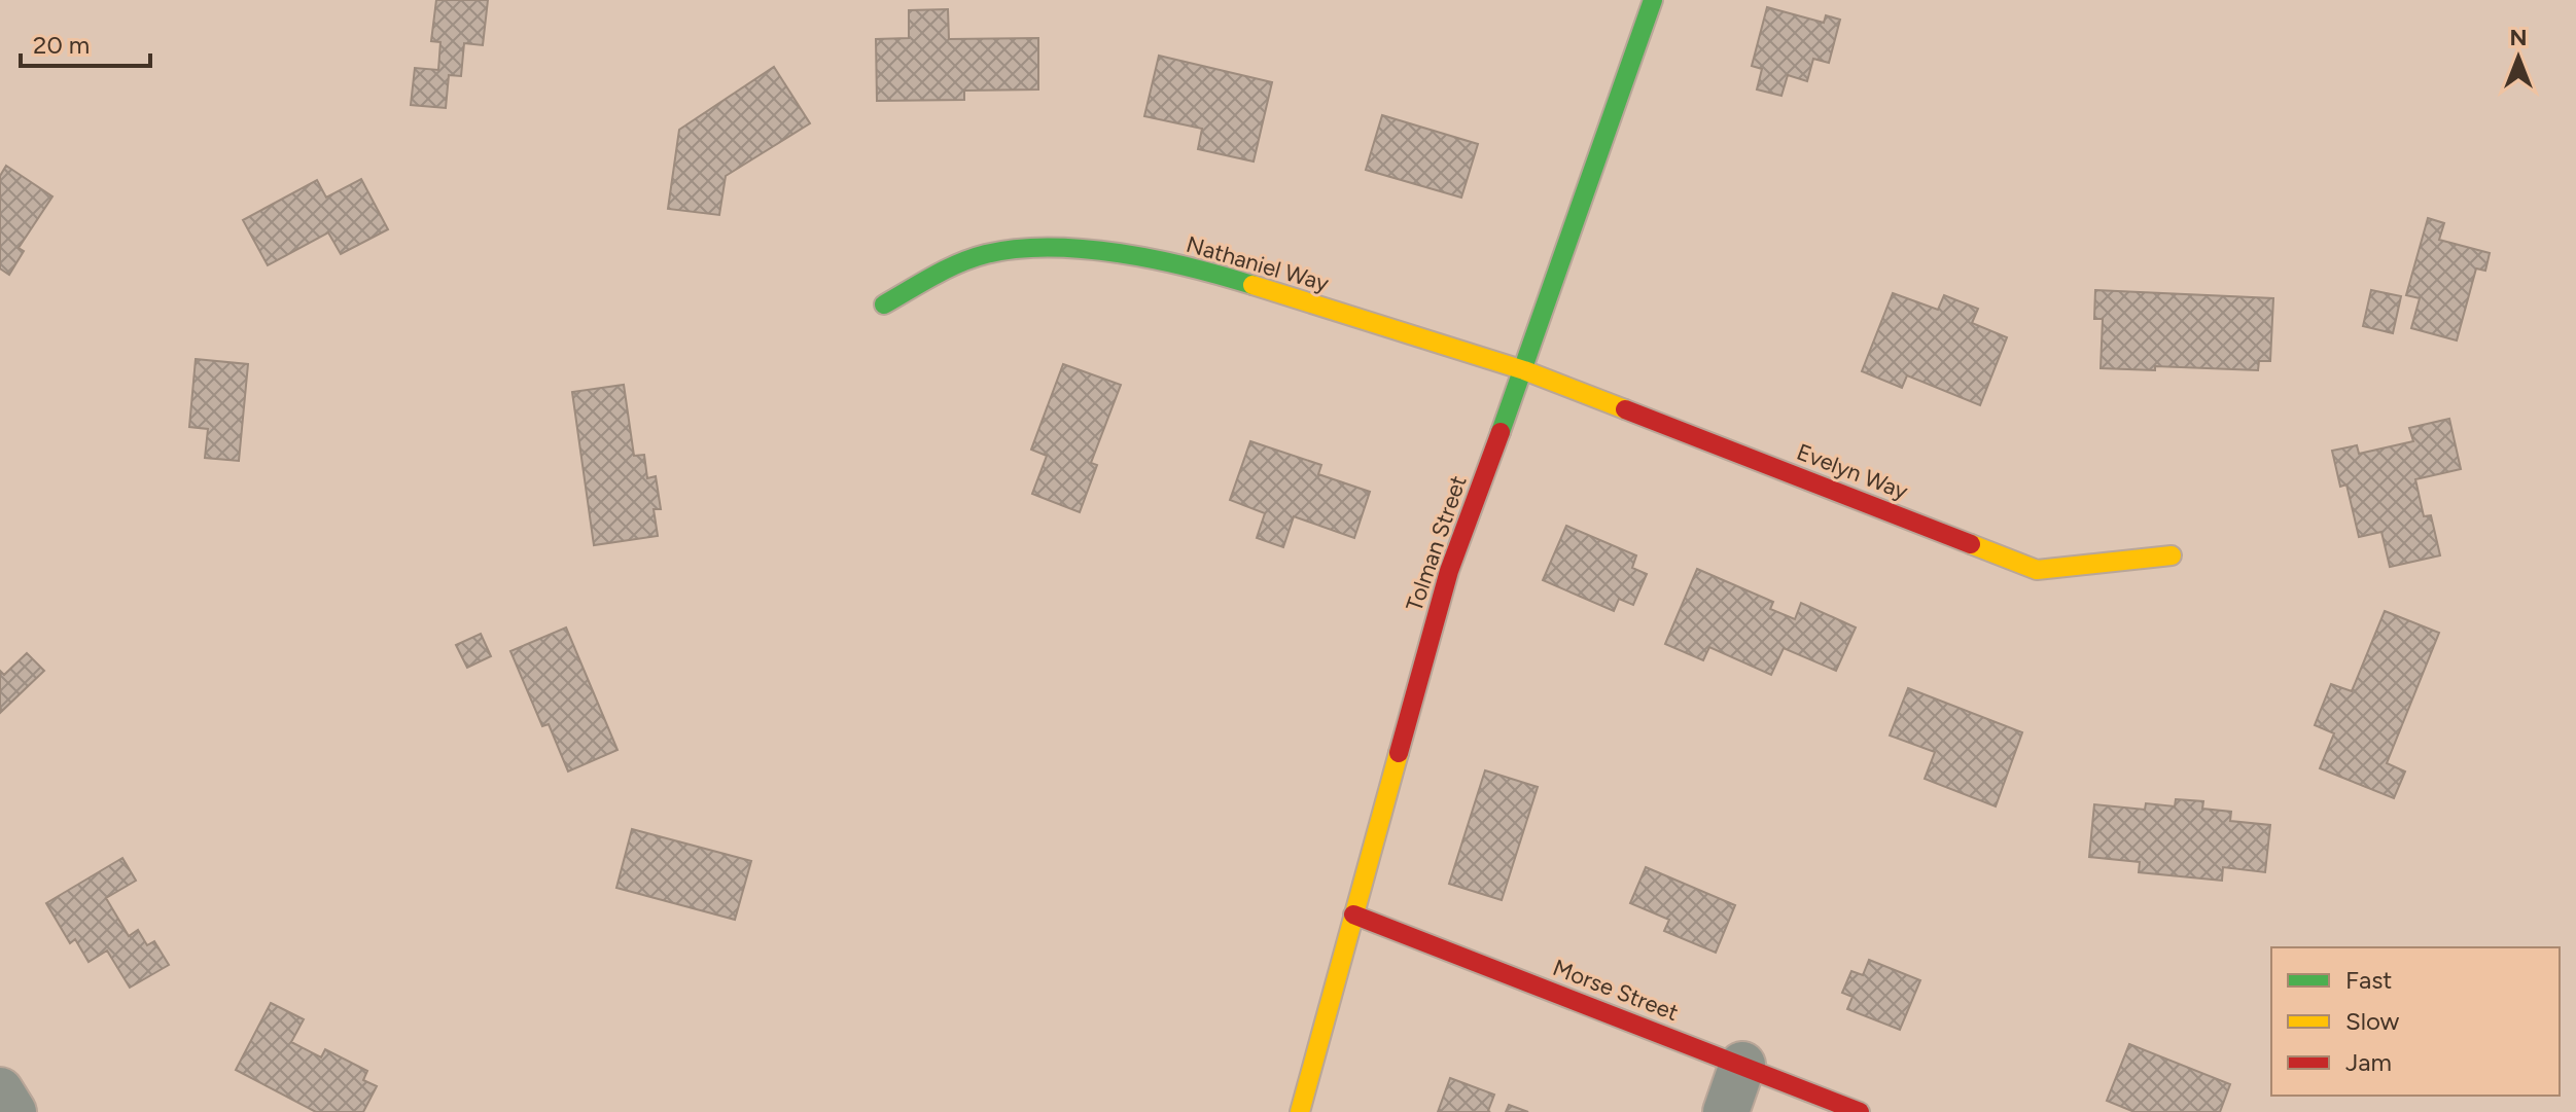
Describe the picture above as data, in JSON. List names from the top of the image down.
{
  "streets": {
    "street": [
      "Nathaniel Way",
      "Evelyn Way",
      "Tolman Street",
      "Morse Street"
    ]
  },
  "crossings": [
    ["Nathaniel Way", "Evelyn Way"],
    ["Nathaniel Way", "Tolman Street"],
    ["Evelyn Way", "Tolman Street"],
    ["Tolman Street", "Morse Street"]
  ],
  "legend": ["Fast", "Slow", "Jam"],
  "scale_bar": "20 m",
  "north": "top"
}
